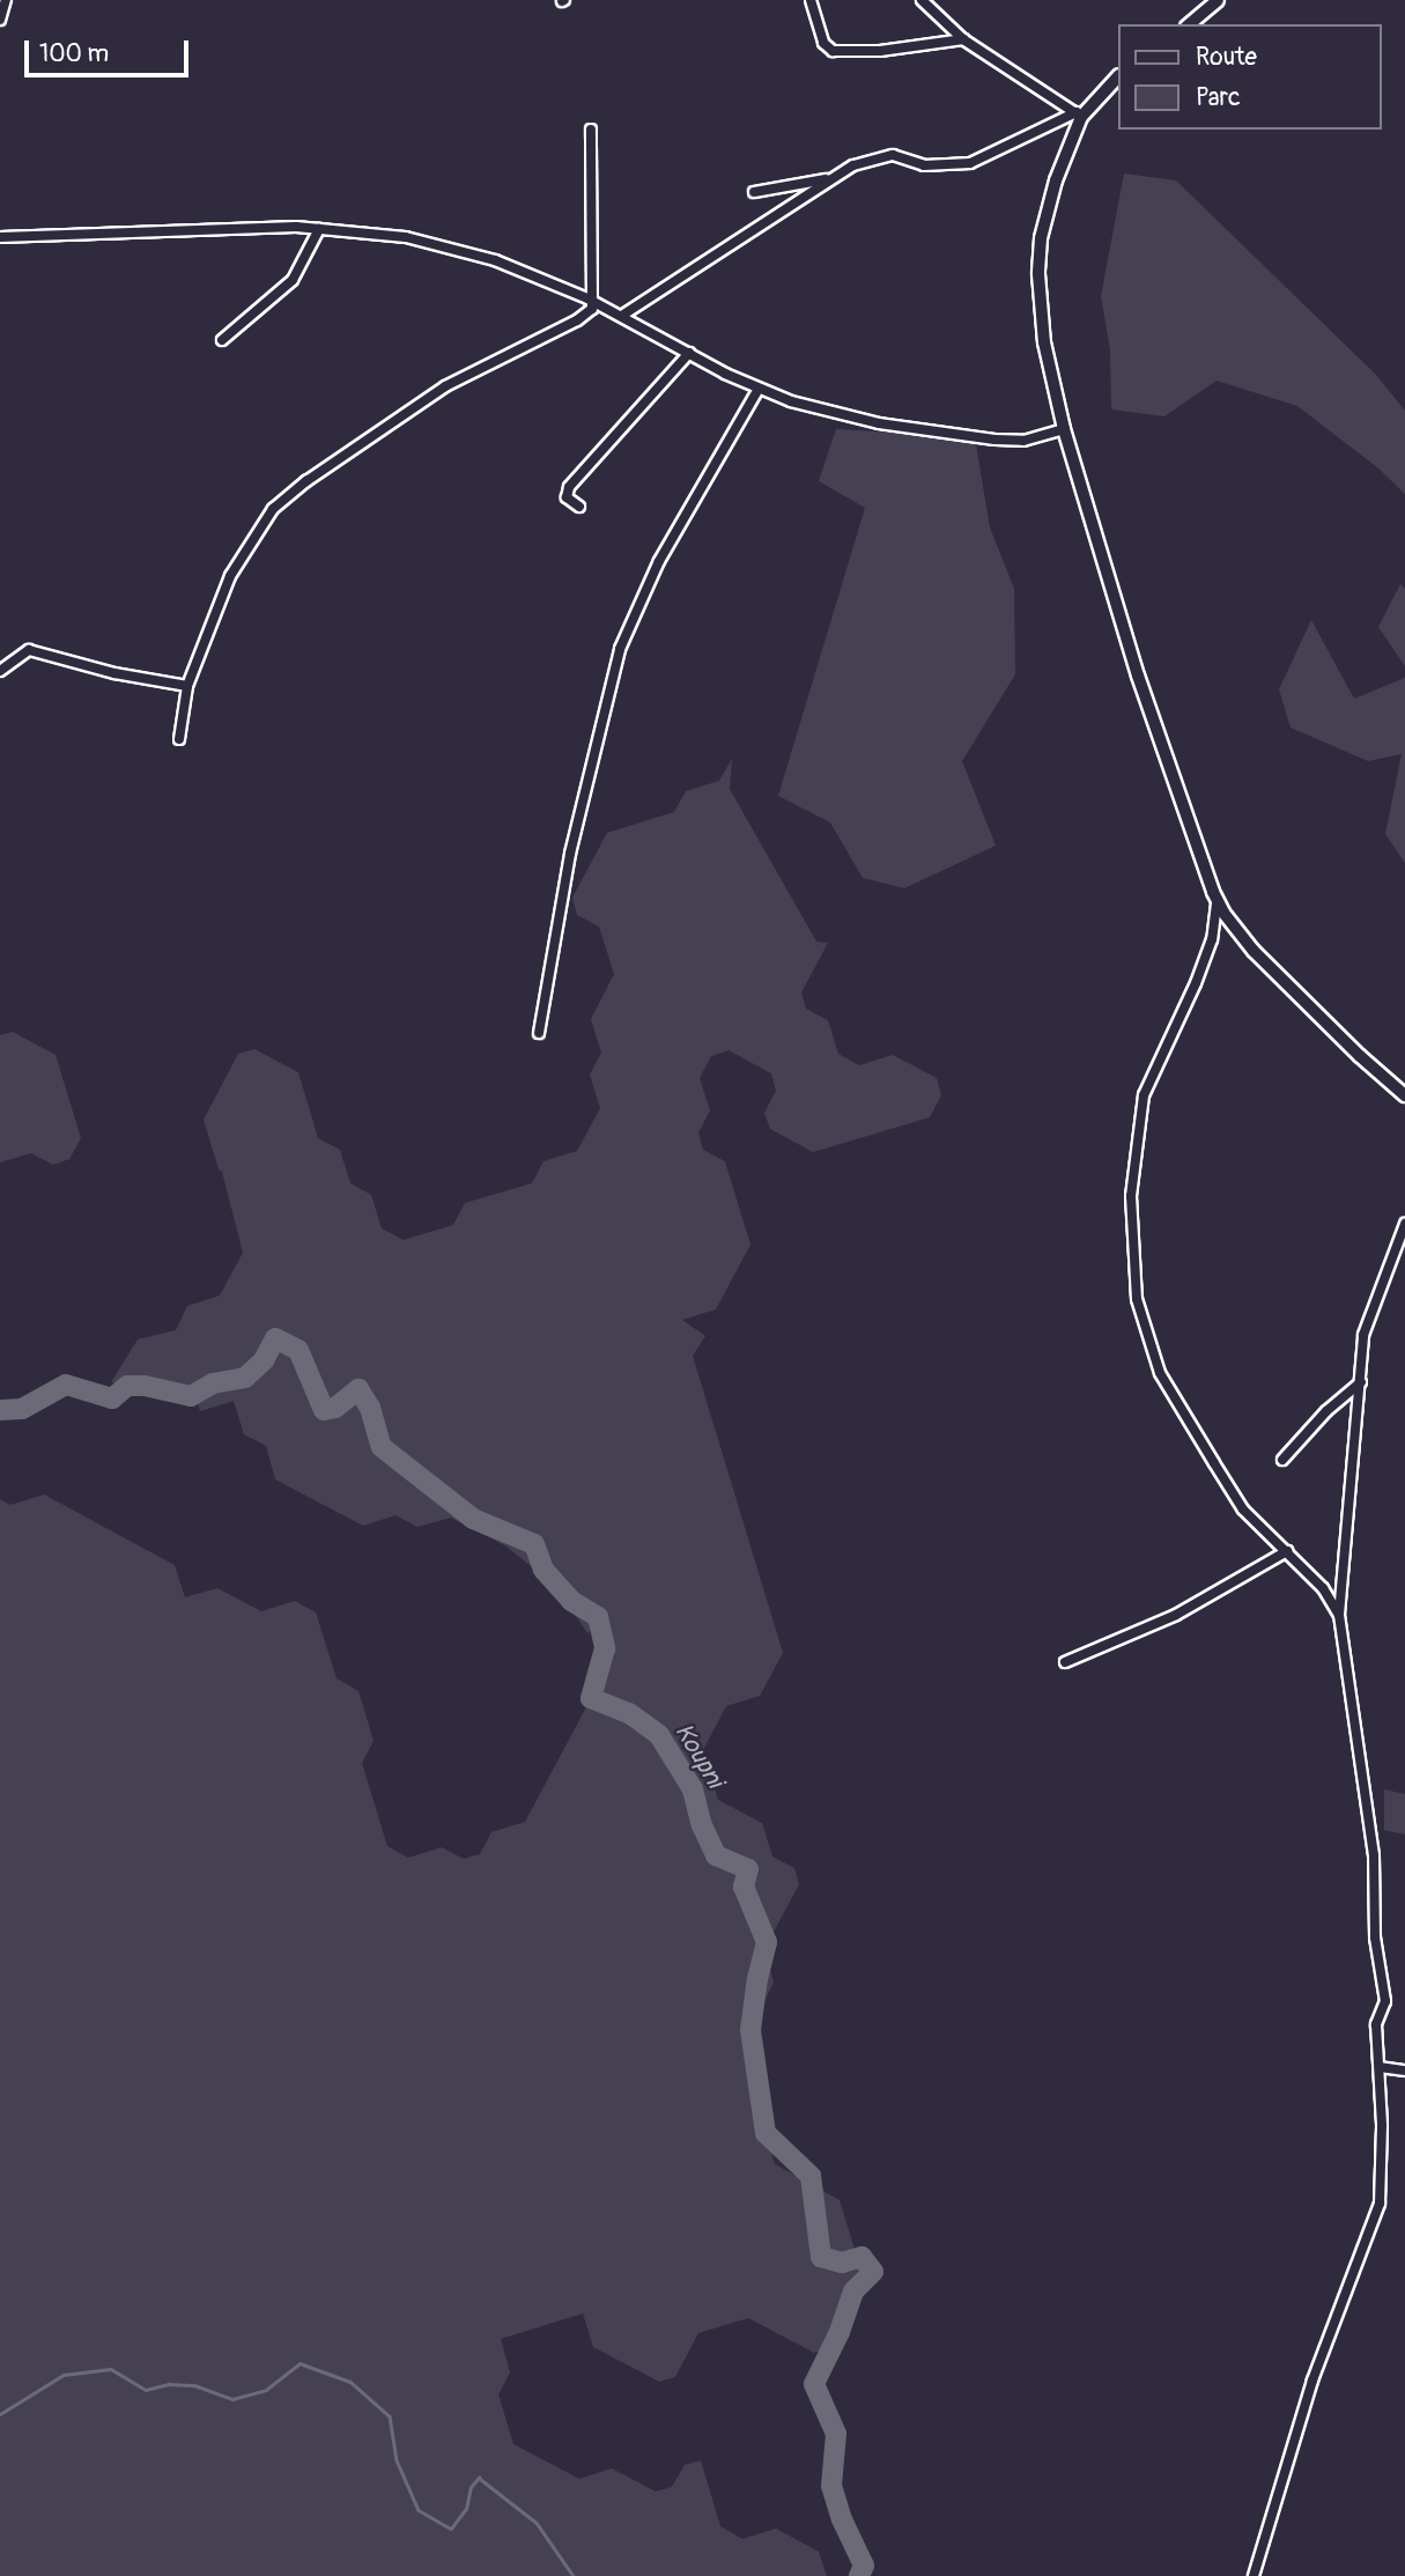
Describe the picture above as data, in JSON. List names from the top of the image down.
{
  "water": ["Koupni"],
  "legend": ["Route", "Parc"],
  "scale_bar": "100 m"
}
